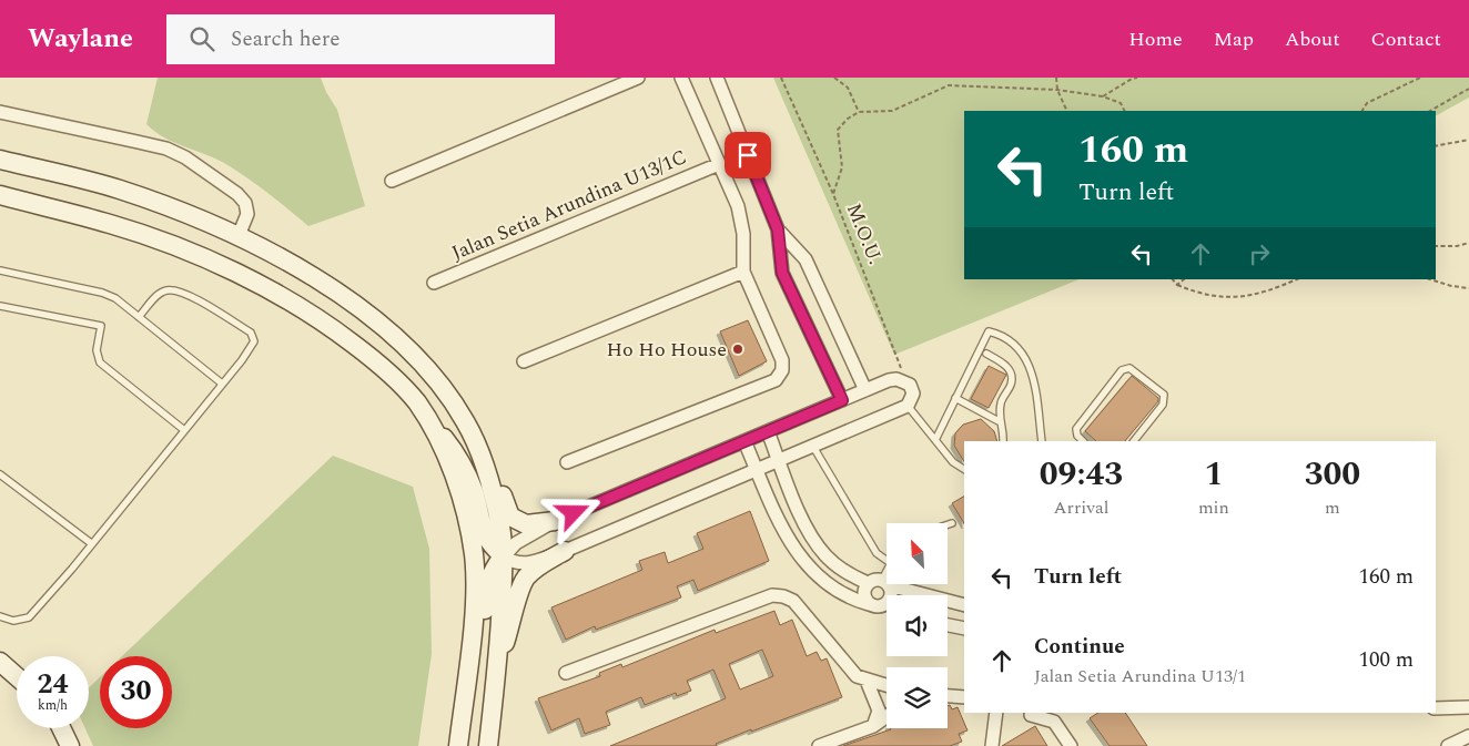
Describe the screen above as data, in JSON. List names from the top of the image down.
{
  "streets": {
    "street": ["Jalan Setia Arundina U13/1C"],
    "path": ["M.O.U."]
  },
  "places": ["Ho Ho House"],
  "north": "top left",
  "page": {
    "header": "Waylane",
    "search": "Search here",
    "nav": [
      "Home",
      "Map",
      "About",
      "Contact"
    ],
    "turn": ["160 m", "Turn left"],
    "eta": [
      "09:43",
      "Arrival",
      "1",
      "min",
      "300",
      "m"
    ],
    "list": [
      {
        "name": "Turn left",
        "value": "160 m"
      },
      {
        "name": "Continue",
        "note": "Jalan Setia Arundina U13/1",
        "value": "100 m"
      }
    ],
    "speed": "24 km/h",
    "limit": "30"
  }
}
